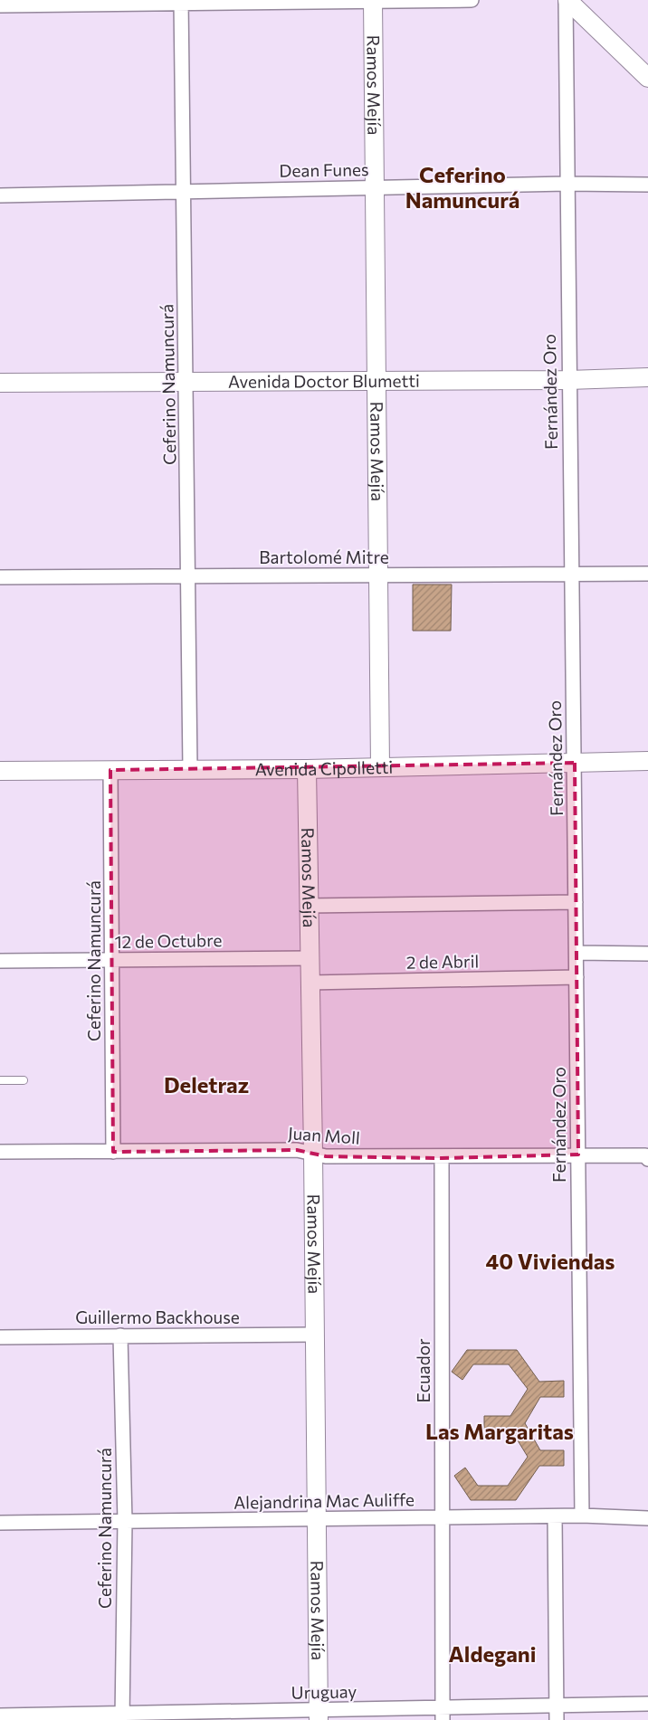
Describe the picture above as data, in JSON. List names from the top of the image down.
{
  "streets": {
    "street": [
      "Ramos Mejía",
      "Dean Funes",
      "Avenida Doctor Blumetti",
      "Ceferino Namuncurá",
      "Fernández Oro",
      "Bartolomé Mitre",
      "Avenida Cipolletti",
      "12 de Octubre",
      "2 de Abril",
      "Juan Moll",
      "Guillermo Backhouse",
      "Ecuador",
      "Alejandrina Mac Auliffe",
      "Uruguay"
    ]
  },
  "crossings": [
    ["Ramos Mejía", "Dean Funes"],
    ["Ramos Mejía", "Avenida Doctor Blumetti"],
    ["Ramos Mejía", "Bartolomé Mitre"],
    ["Ramos Mejía", "Avenida Cipolletti"],
    ["Ramos Mejía", "12 de Octubre"],
    ["Ramos Mejía", "2 de Abril"],
    ["Ramos Mejía", "Juan Moll"],
    ["Ramos Mejía", "Guillermo Backhouse"],
    ["Ramos Mejía", "Alejandrina Mac Auliffe"],
    ["Ramos Mejía", "Uruguay"],
    ["Dean Funes", "Ceferino Namuncurá"],
    ["Dean Funes", "Fernández Oro"],
    ["Avenida Doctor Blumetti", "Ceferino Namuncurá"],
    ["Avenida Doctor Blumetti", "Fernández Oro"],
    ["Ceferino Namuncurá", "Bartolomé Mitre"],
    ["Ceferino Namuncurá", "Avenida Cipolletti"],
    ["Ceferino Namuncurá", "12 de Octubre"],
    ["Ceferino Namuncurá", "Juan Moll"],
    ["Ceferino Namuncurá", "Guillermo Backhouse"],
    ["Ceferino Namuncurá", "Alejandrina Mac Auliffe"],
    ["Ceferino Namuncurá", "Uruguay"],
    ["Fernández Oro", "Bartolomé Mitre"],
    ["Fernández Oro", "Avenida Cipolletti"],
    ["Fernández Oro", "2 de Abril"],
    ["Fernández Oro", "Juan Moll"],
    ["Fernández Oro", "Alejandrina Mac Auliffe"],
    ["Juan Moll", "Ecuador"],
    ["Ecuador", "Alejandrina Mac Auliffe"],
    ["Ecuador", "Uruguay"]
  ],
  "districts": [
    "Ceferino Namuncurá",
    "Deletraz",
    "40 Viviendas",
    "Las Margaritas",
    "Aldegani"
  ]
}
